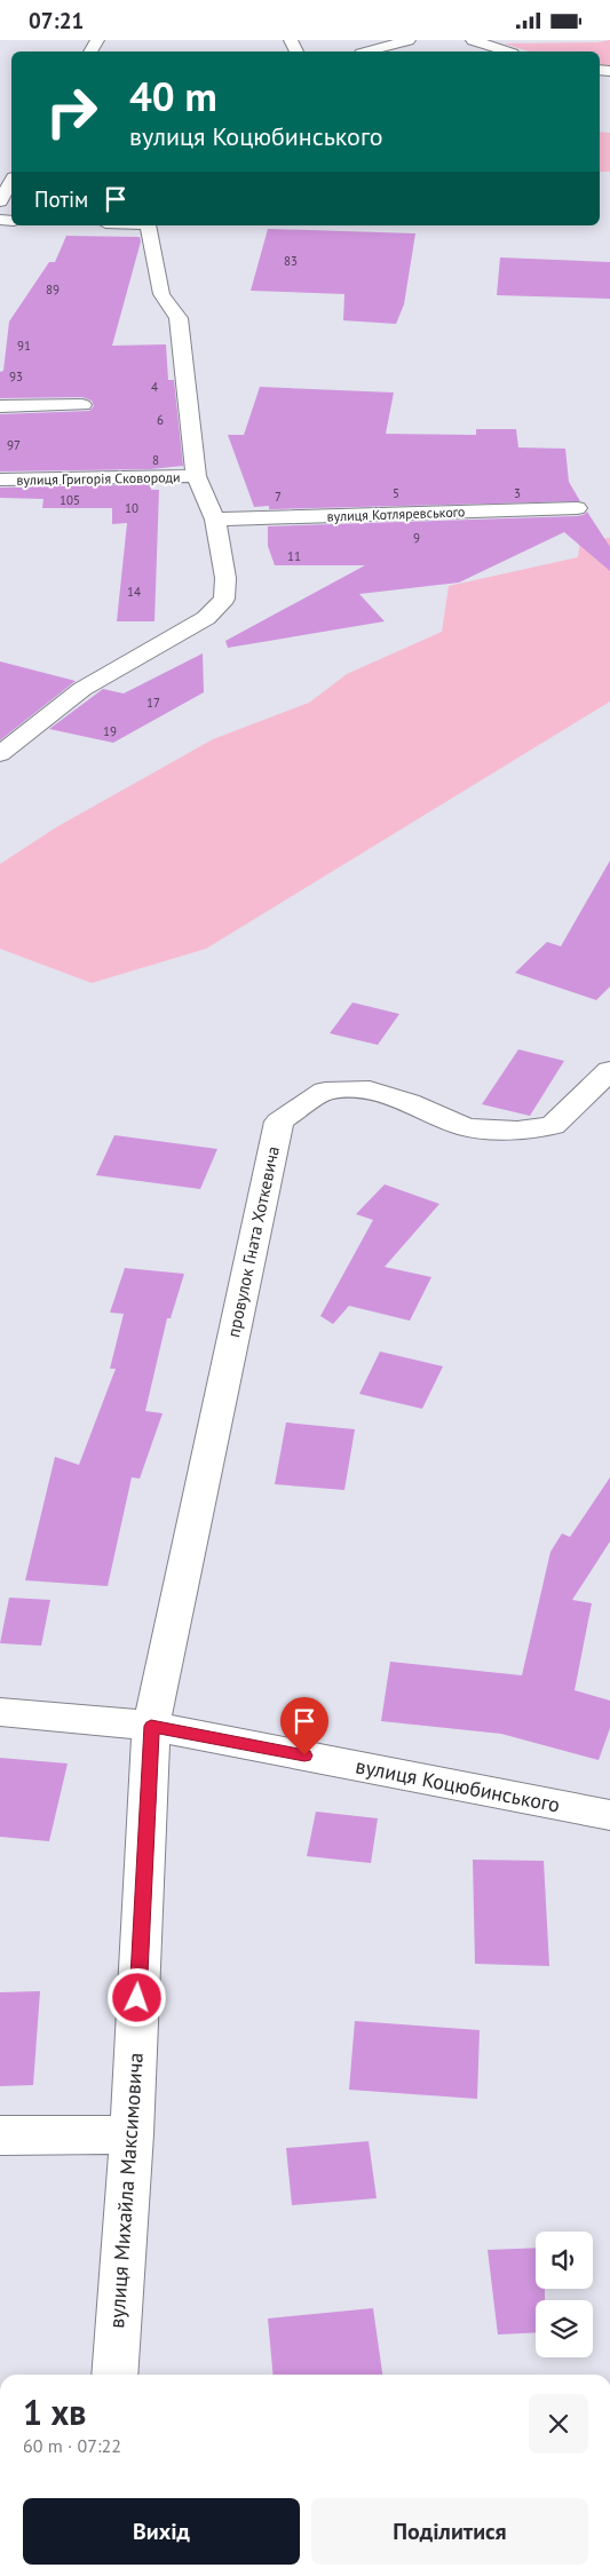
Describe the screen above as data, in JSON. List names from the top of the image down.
{
  "streets": {
    "street": [
      "вулиця Григорія Сковороди",
      "вулиця Котляревського",
      "провулок Гната Хоткевича",
      "вулиця Коцюбинського",
      "вулиця Михайла Максимовича"
    ]
  },
  "crossings": [
    ["провулок Гната Хоткевича", "вулиця Коцюбинського"],
    ["провулок Гната Хоткевича", "вулиця Михайла Максимовича"],
    ["вулиця Коцюбинського", "вулиця Михайла Максимовича"]
  ],
  "house_numbers": [
    "83",
    "89",
    "91",
    "93",
    "4",
    "6",
    "97",
    "8",
    "5",
    "3",
    "7",
    "105",
    "10",
    "9",
    "11",
    "14",
    "17",
    "19"
  ],
  "page": {
    "status": "07:21",
    "turn": ["40 m", "вулиця Коцюбинського"],
    "then": "Потім",
    "heading": ["1 хв", "60 m · 07:22"],
    "buttons": ["Вихід", "Поділитися"]
  }
}
